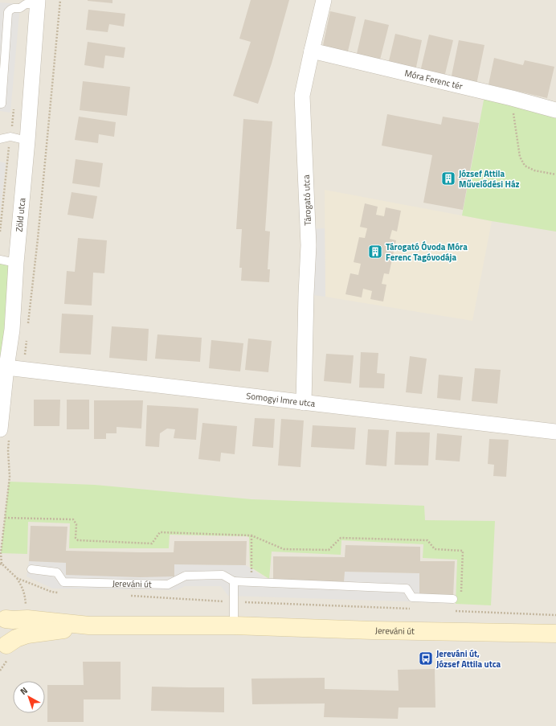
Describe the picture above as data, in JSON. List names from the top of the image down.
{
  "streets": {
    "street": [
      "Móra Ferenc tér",
      "Tárogató utca",
      "Zöld utca",
      "Somogyi Imre utca",
      "Jereváni út"
    ]
  },
  "crossings": [
    ["Móra Ferenc tér", "Tárogató utca"],
    ["Tárogató utca", "Somogyi Imre utca"],
    ["Zöld utca", "Somogyi Imre utca"]
  ],
  "places": {
    "building": ["József Attila Művelődési Ház", "Tárogató Óvoda Móra Ferenc Tagóvodája"],
    "bus stop": ["Jereváni út, József Attila utca"]
  },
  "north": "top left"
}
